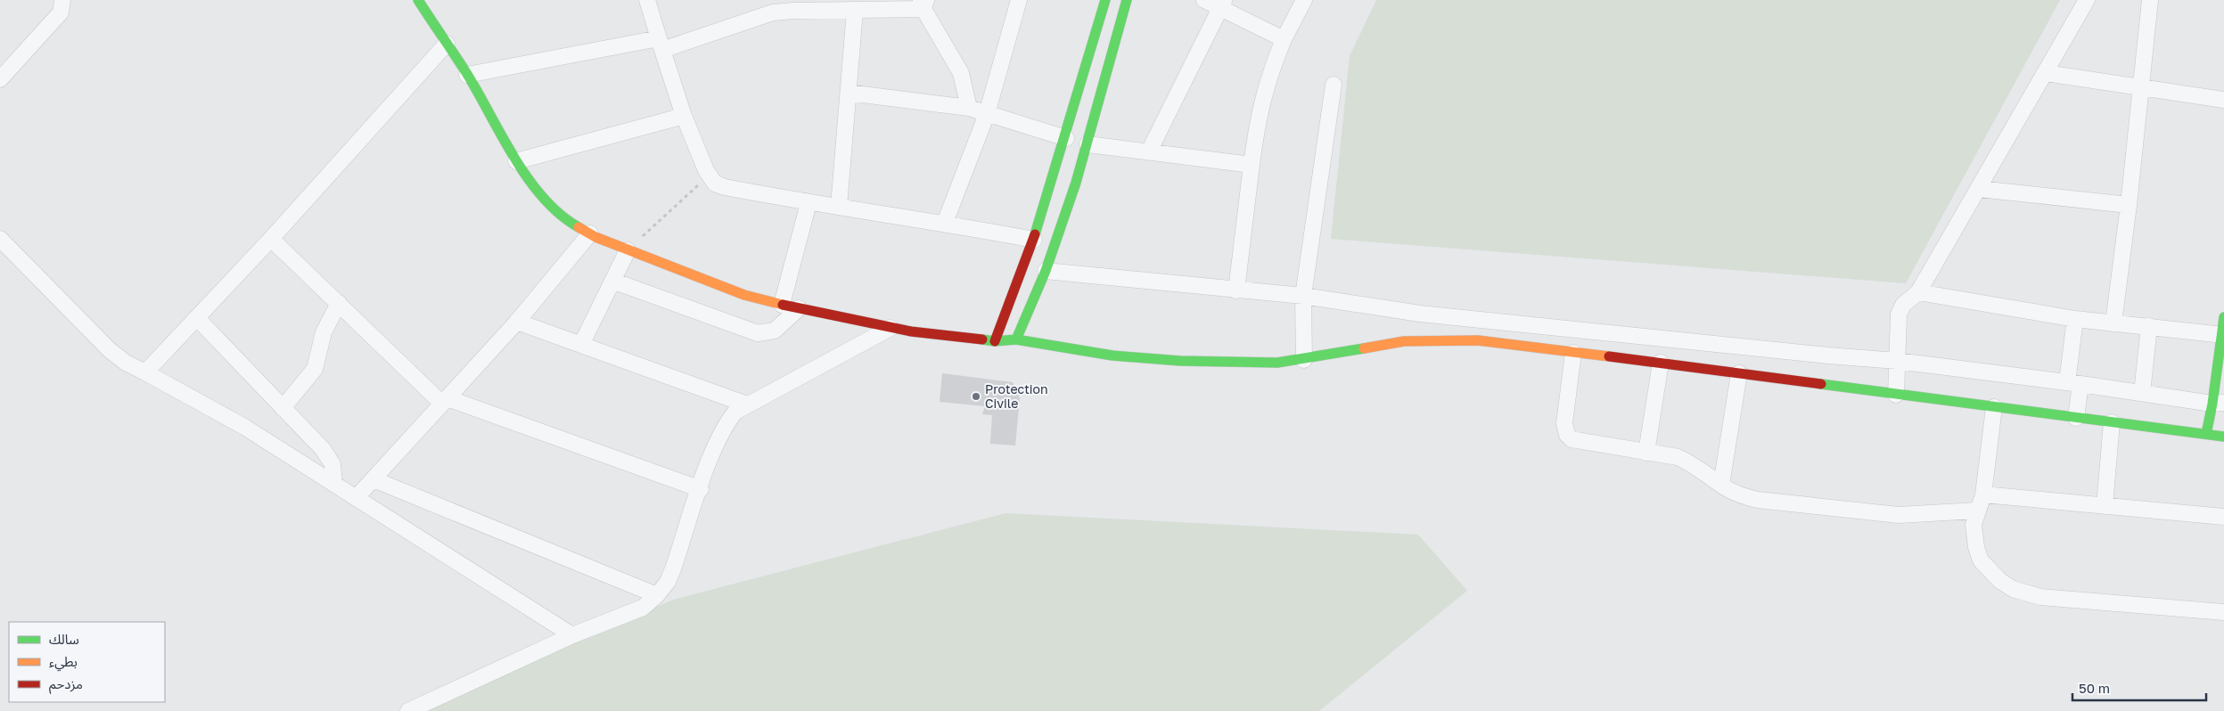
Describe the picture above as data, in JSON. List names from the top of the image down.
{
  "places": ["Protection Civile"],
  "legend": ["سالك", "بطيء", "مزدحم"],
  "scale_bar": "50 m"
}
